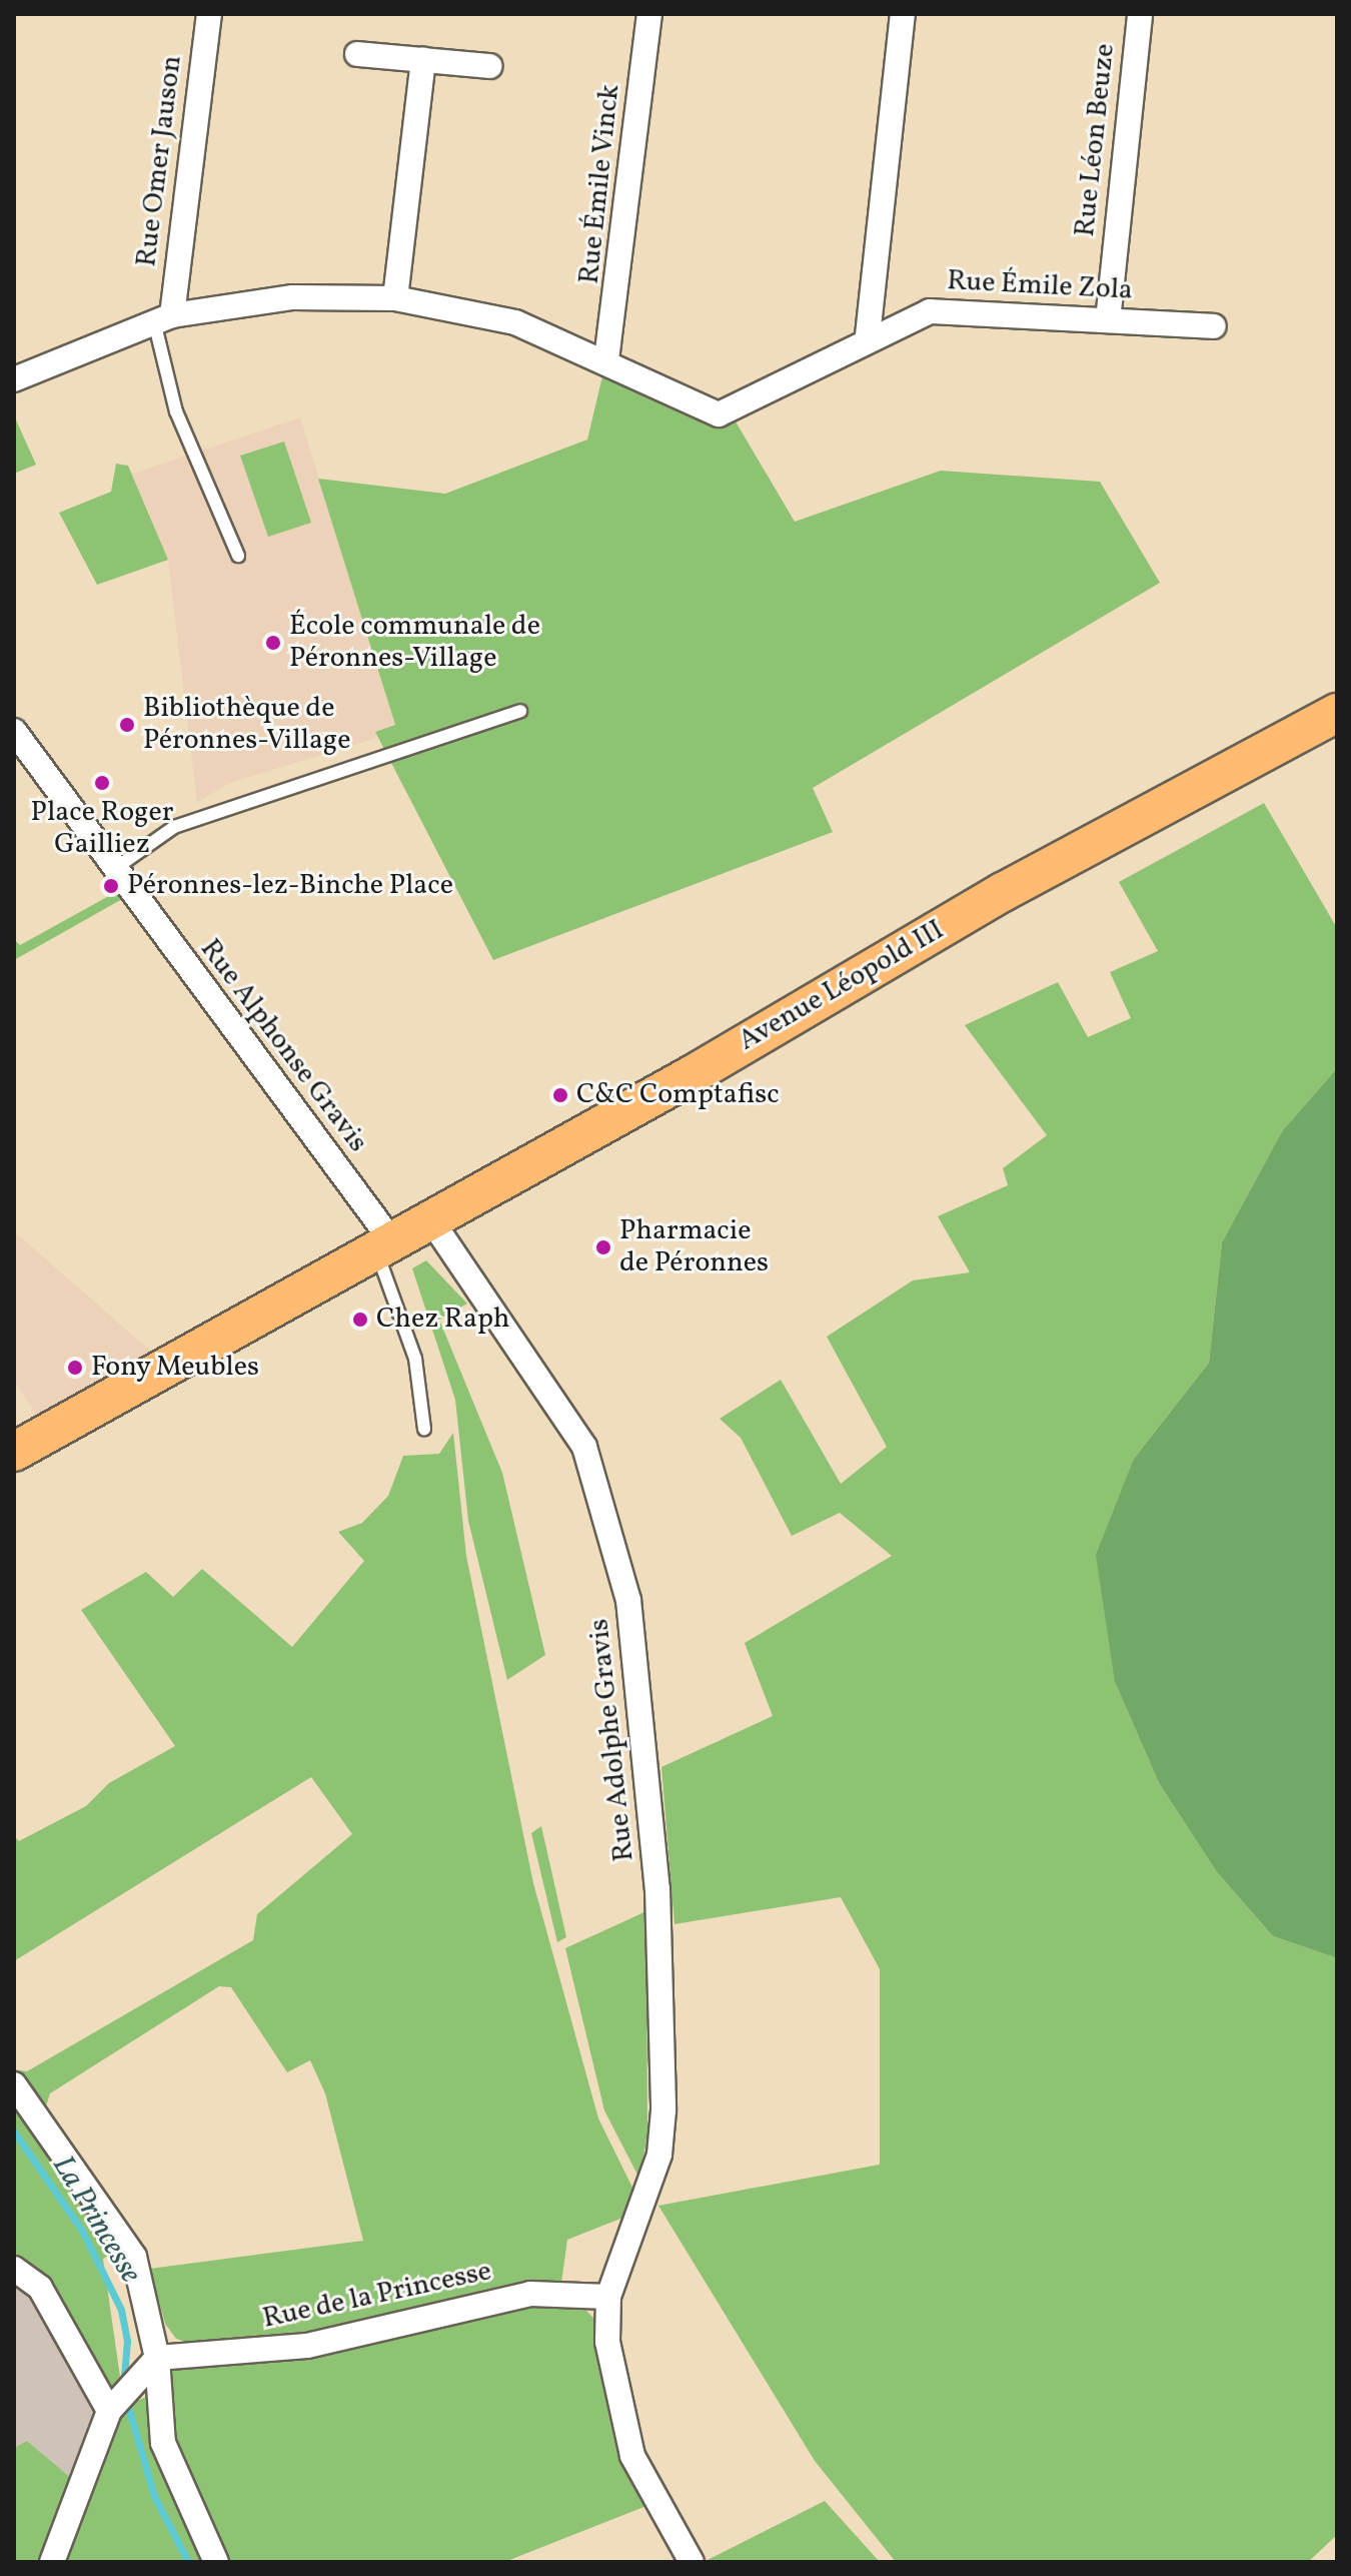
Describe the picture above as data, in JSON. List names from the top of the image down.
{
  "streets": {
    "main road": ["Avenue Léopold III"],
    "street": [
      "Rue Léon Beuze",
      "Rue Omer Jauson",
      "Rue Émile Vinck",
      "Rue Émile Zola",
      "Rue Alphonse Gravis",
      "Rue Adolphe Gravis",
      "Rue de la Princesse"
    ]
  },
  "crossings": [
    ["Rue Léon Beuze", "Rue Émile Zola"],
    ["Rue Émile Vinck", "Rue Émile Zola"],
    ["Avenue Léopold III", "Rue Alphonse Gravis"],
    ["Avenue Léopold III", "Rue Adolphe Gravis"],
    ["Rue Adolphe Gravis", "Rue de la Princesse"]
  ],
  "water": ["La Princesse"],
  "places": [
    "École communale de Péronnes-Village",
    "Bibliothèque de Péronnes-Village",
    "Place Roger Gailliez",
    "Péronnes-lez-Binche Place",
    "C&C Comptafisc",
    "Pharmacie de Péronnes",
    "Chez Raph",
    "Fony Meubles"
  ]
}
